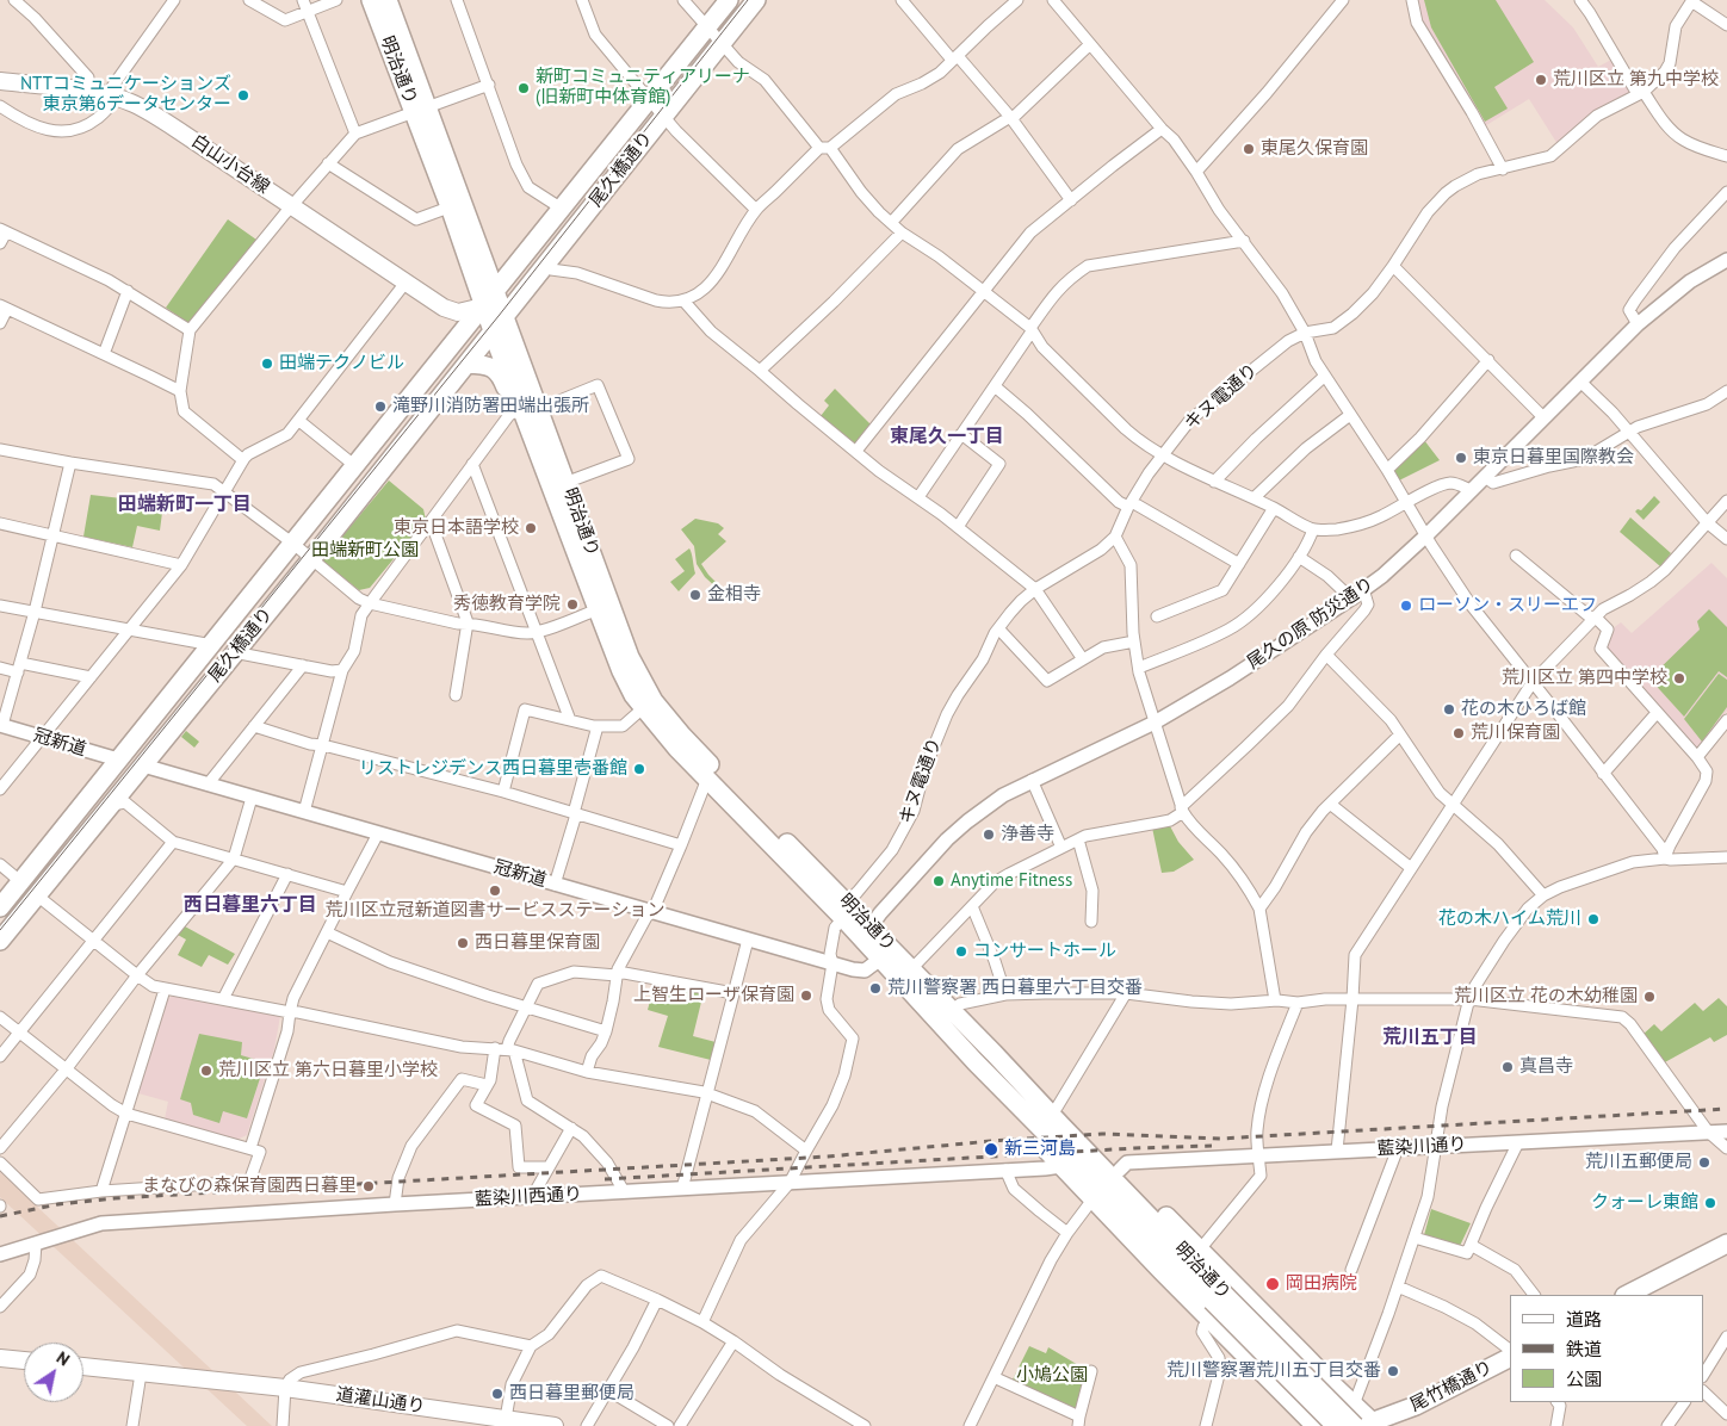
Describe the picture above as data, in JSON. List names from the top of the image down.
{
  "streets": {
    "main road": [
      "明治通り",
      "白山小台線",
      "尾久橋通り",
      "尾竹橋通り",
      "道灌山通り"
    ],
    "street": [
      "キヌ電通り",
      "尾久の原 防災通り",
      "冠新道",
      "藍染川通り",
      "藍染川西通り"
    ]
  },
  "crossings": [
    ["明治通り", "白山小台線"],
    ["明治通り", "尾久橋通り"],
    ["明治通り", "キヌ電通り"],
    ["明治通り", "尾久の原 防災通り"],
    ["明治通り", "冠新道"],
    ["明治通り", "尾竹橋通り"],
    ["白山小台線", "尾久橋通り"],
    ["尾久橋通り", "冠新道"],
    ["キヌ電通り", "冠新道"]
  ],
  "districts": [
    "東尾久一丁目",
    "田端新町一丁目",
    "西日暮里六丁目",
    "荒川五丁目"
  ],
  "parks": ["田端新町公園", "小鳩公園"],
  "places": [
    "荒川区立 第九中学校",
    "新町コミュニティアリーナ (旧新町中体育館)",
    "NTTコミュニケーションズ 東京第6データセンター",
    "東尾久保育園",
    "田端テクノビル",
    "滝野川消防署田端出張所",
    "東京日暮里国際教会",
    "東京日本語学校",
    "金相寺",
    "秀徳教育学院",
    "ローソン・スリーエフ",
    "荒川区立 第四中学校",
    "花の木ひろば館",
    "荒川保育園",
    "リストレジデンス西日暮里壱番館",
    "浄善寺",
    "Anytime Fitness",
    "荒川区立冠新道図書サービスステーション",
    "花の木ハイム荒川",
    "西日暮里保育園",
    "コンサートホール",
    "荒川警察署 西日暮里六丁目交番",
    "上智生ローザ保育園",
    "荒川区立 花の木幼稚園",
    "真昌寺",
    "荒川区立 第六日暮里小学校",
    "新三河島",
    "荒川五郵便局",
    "まなびの森保育園西日暮里",
    "クォーレ東館",
    "岡田病院",
    "荒川警察署荒川五丁目交番",
    "西日暮里郵便局"
  ],
  "legend": ["道路", "鉄道", "公園"],
  "north": "top right"
}
